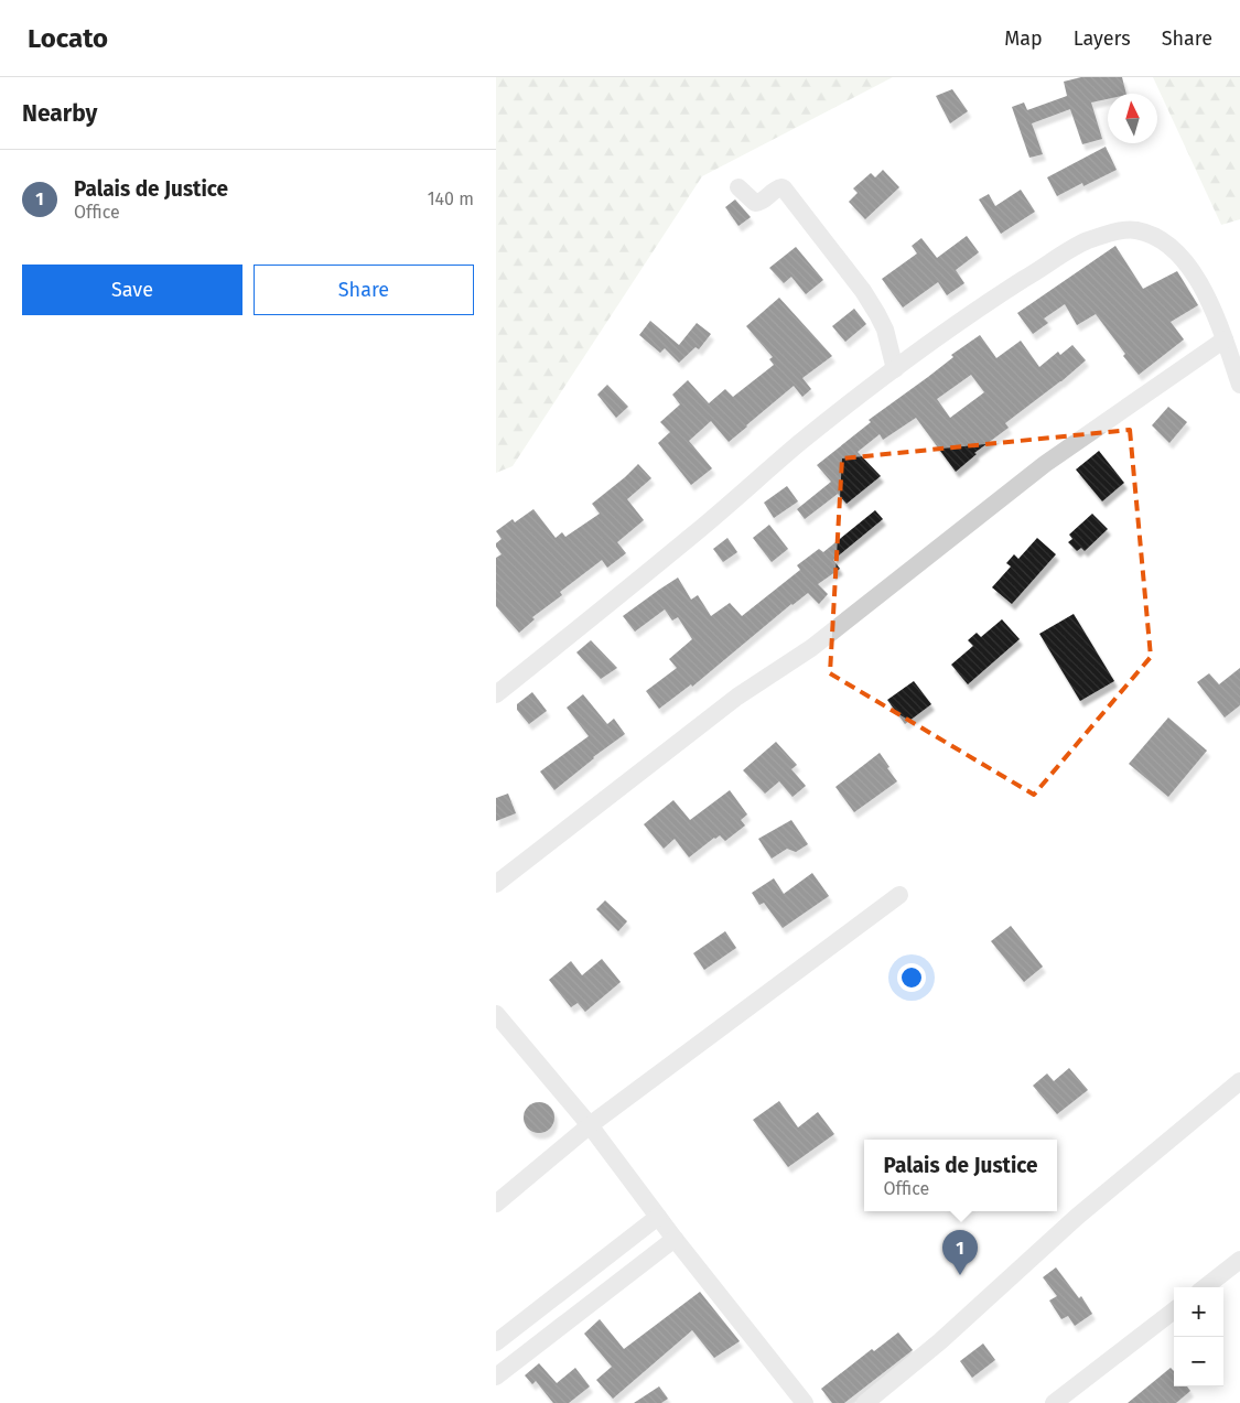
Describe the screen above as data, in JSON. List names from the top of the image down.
{
  "north": "top",
  "page": {
    "header": "Locato",
    "nav": ["Map", "Layers", "Share"],
    "heading": "Nearby",
    "list": [
      {
        "mark": "1",
        "name": "Palais de Justice",
        "note": "Office",
        "value": "140 m"
      }
    ],
    "buttons": ["Save", "Share"],
    "popup": ["Palais de Justice", "Office"],
    "pins": "1",
    "map_buttons": ["+", "−"]
  }
}
